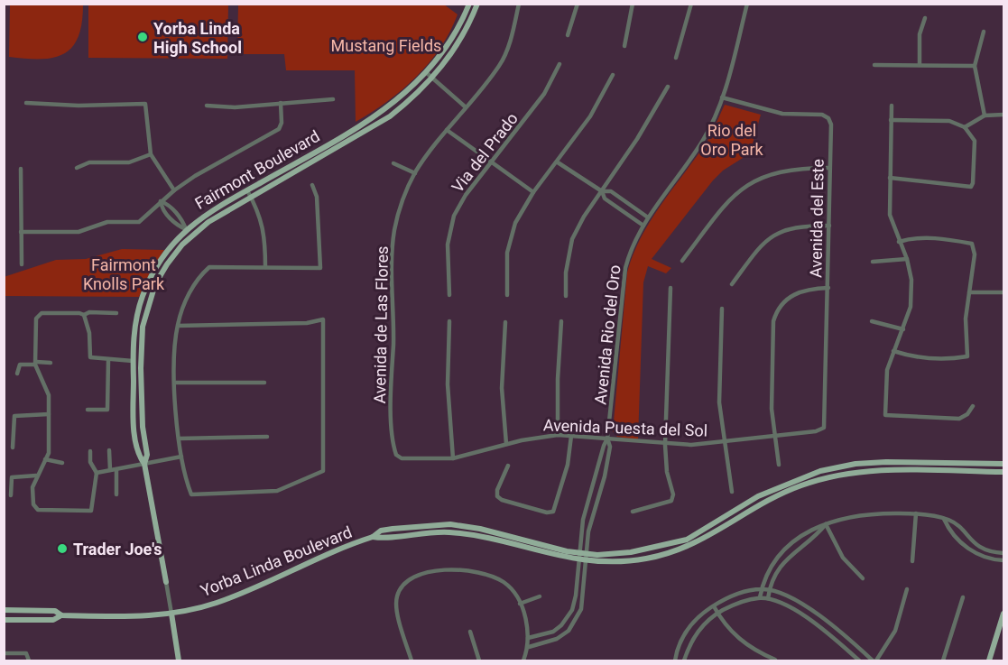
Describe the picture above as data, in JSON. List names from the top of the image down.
{
  "streets": {
    "main road": ["Fairmont Boulevard", "Yorba Linda Boulevard"],
    "street": [
      "Via del Prado",
      "Avenida del Este",
      "Avenida de Las Flores",
      "Avenida Rio del Oro",
      "Avenida Puesta del Sol"
    ]
  },
  "crossings": [
    ["Fairmont Boulevard", "Yorba Linda Boulevard"],
    ["Avenida del Este", "Avenida Rio del Oro"],
    ["Avenida del Este", "Avenida Puesta del Sol"],
    ["Avenida de Las Flores", "Avenida Puesta del Sol"],
    ["Avenida Rio del Oro", "Avenida Puesta del Sol"],
    ["Avenida Rio del Oro", "Yorba Linda Boulevard"]
  ],
  "parks": ["Mustang Fields", "Rio del Oro Park", "Fairmont Knolls Park"],
  "places": ["Yorba Linda High School", "Trader Joe's"]
}
